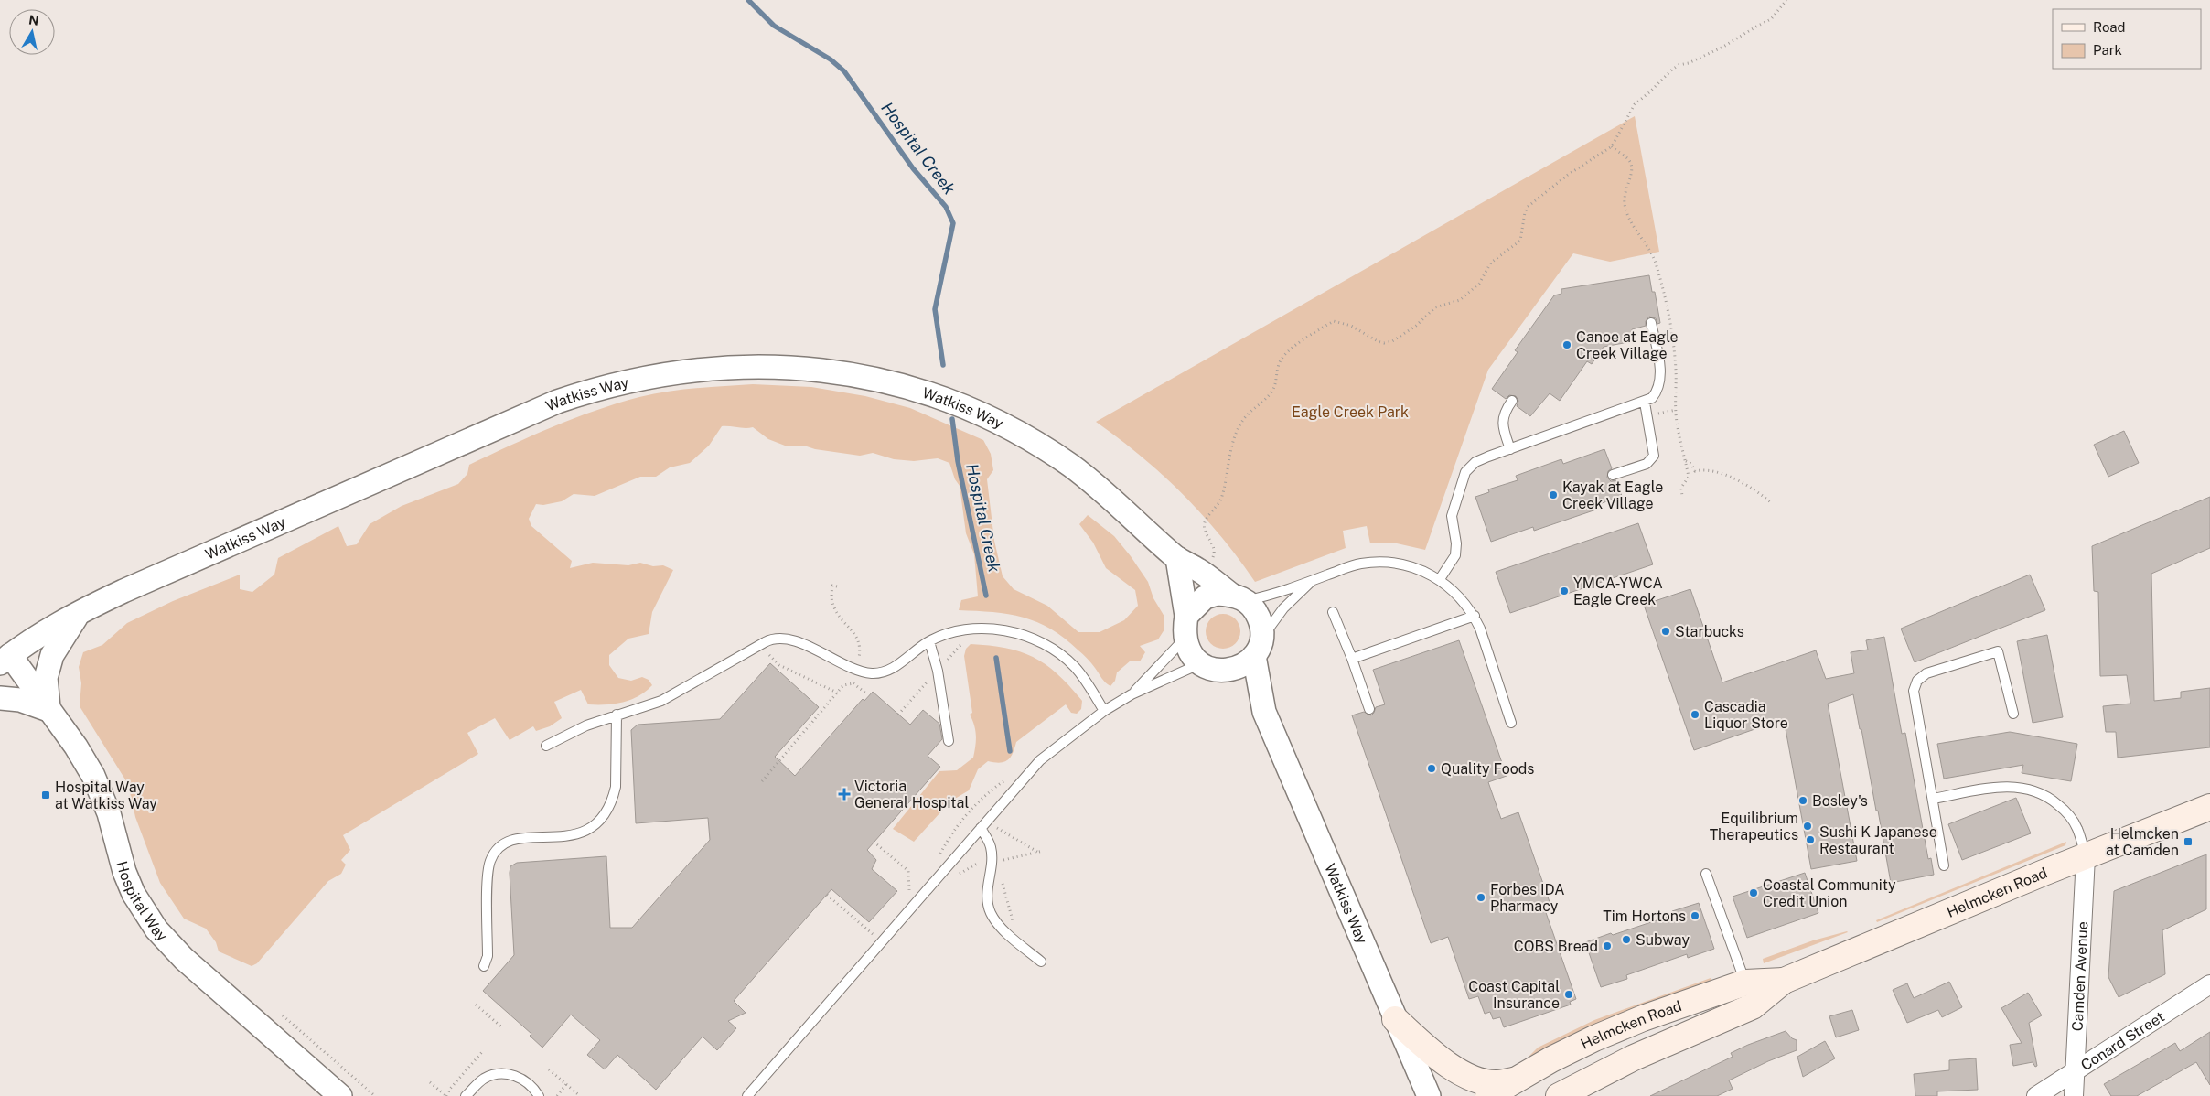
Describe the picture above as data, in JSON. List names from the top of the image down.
{
  "streets": {
    "main road": ["Helmcken Road"],
    "street": [
      "Watkiss Way",
      "Hospital Way",
      "Camden Avenue",
      "Conard Street"
    ]
  },
  "crossings": [
    ["Watkiss Way", "Hospital Way"],
    ["Helmcken Road", "Camden Avenue"],
    ["Camden Avenue", "Conard Street"]
  ],
  "water": ["Hospital Creek"],
  "parks": ["Eagle Creek Park"],
  "places": {
    "other": [
      "Canoe at Eagle Creek Village",
      "Kayak at Eagle Creek Village",
      "YMCA-YWCA Eagle Creek",
      "Starbucks",
      "Cascadia Liquor Store",
      "Quality Foods",
      "Bosley's",
      "Equilibrium Therapeutics",
      "Sushi K Japanese Restaurant",
      "Coastal Community Credit Union",
      "Forbes IDA Pharmacy",
      "Tim Hortons",
      "Subway",
      "COBS Bread",
      "Coast Capital Insurance"
    ],
    "health": ["Victoria General Hospital"],
    "transit": ["Hospital Way at Watkiss Way", "Helmcken at Camden"]
  },
  "legend": ["Road", "Park"],
  "north": "top"
}
